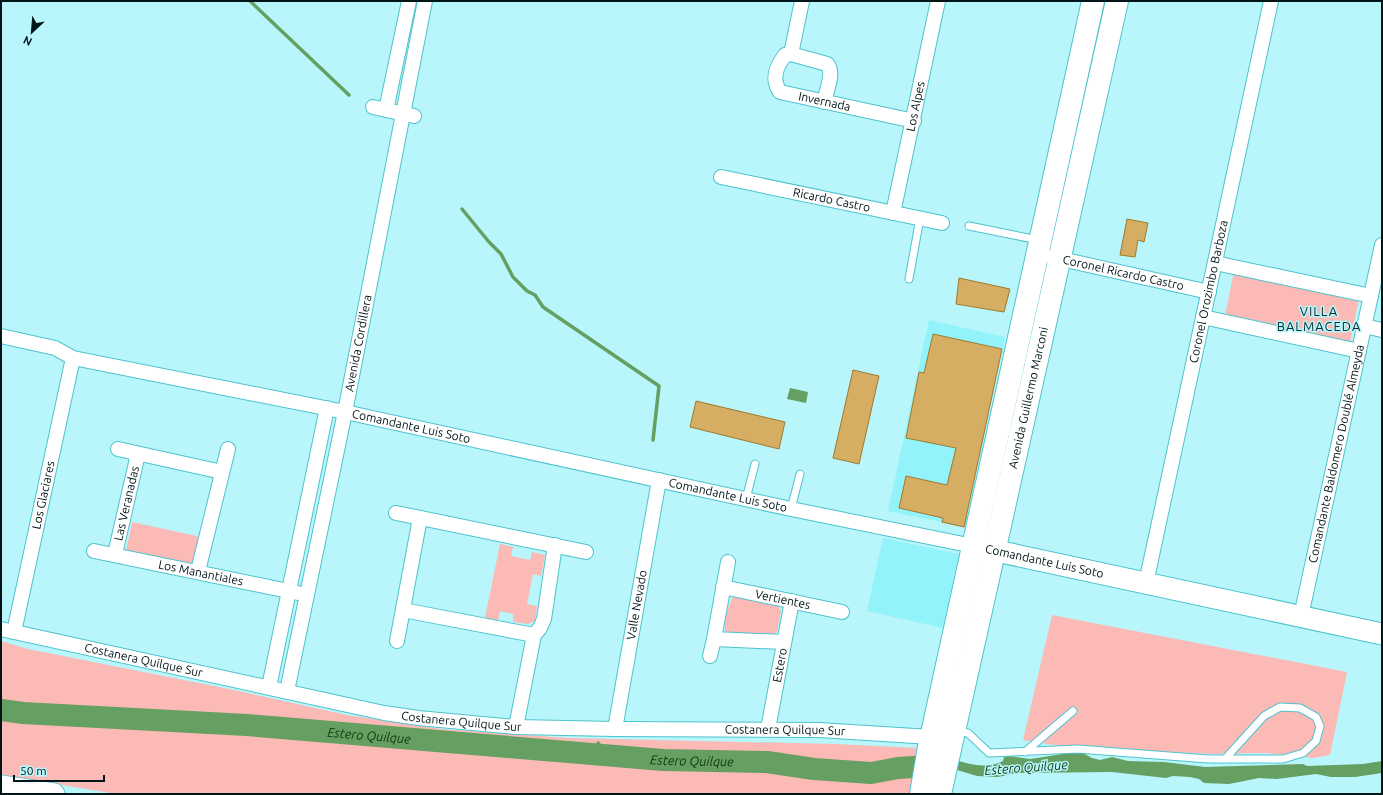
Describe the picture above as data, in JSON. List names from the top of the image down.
{
  "streets": {
    "main road": ["Avenida Guillermo Marconi"],
    "street": [
      "Invernada",
      "Los Alpes",
      "Ricardo Castro",
      "Coronel Ricardo Castro",
      "Coronel Orozimbo Barboza",
      "Avenida Cordillera",
      "Comandante Luis Soto",
      "Comandante Baldomero Doublé Almeyda",
      "Los Glaciares",
      "Las Veranadas",
      "Los Manantiales",
      "Vertientes",
      "Valle Nevado",
      "Costanera Quilque Sur",
      "Estero"
    ]
  },
  "crossings": [
    ["Invernada", "Los Alpes"],
    ["Los Alpes", "Ricardo Castro"],
    ["Coronel Ricardo Castro", "Coronel Orozimbo Barboza"],
    ["Coronel Ricardo Castro", "Avenida Guillermo Marconi"],
    ["Coronel Orozimbo Barboza", "Comandante Luis Soto"],
    ["Avenida Cordillera", "Comandante Luis Soto"],
    ["Avenida Cordillera", "Los Manantiales"],
    ["Avenida Cordillera", "Costanera Quilque Sur"],
    ["Avenida Guillermo Marconi", "Comandante Luis Soto"],
    ["Avenida Guillermo Marconi", "Costanera Quilque Sur"],
    ["Comandante Luis Soto", "Comandante Baldomero Doublé Almeyda"],
    ["Comandante Luis Soto", "Los Glaciares"],
    ["Comandante Luis Soto", "Valle Nevado"],
    ["Los Glaciares", "Costanera Quilque Sur"],
    ["Las Veranadas", "Los Manantiales"],
    ["Vertientes", "Estero"],
    ["Valle Nevado", "Costanera Quilque Sur"],
    ["Costanera Quilque Sur", "Estero"]
  ],
  "districts": ["VILLA BALMACEDA"],
  "water": ["Estero Quilque"],
  "scale_bar": "50 m",
  "north": "bottom left"
}
